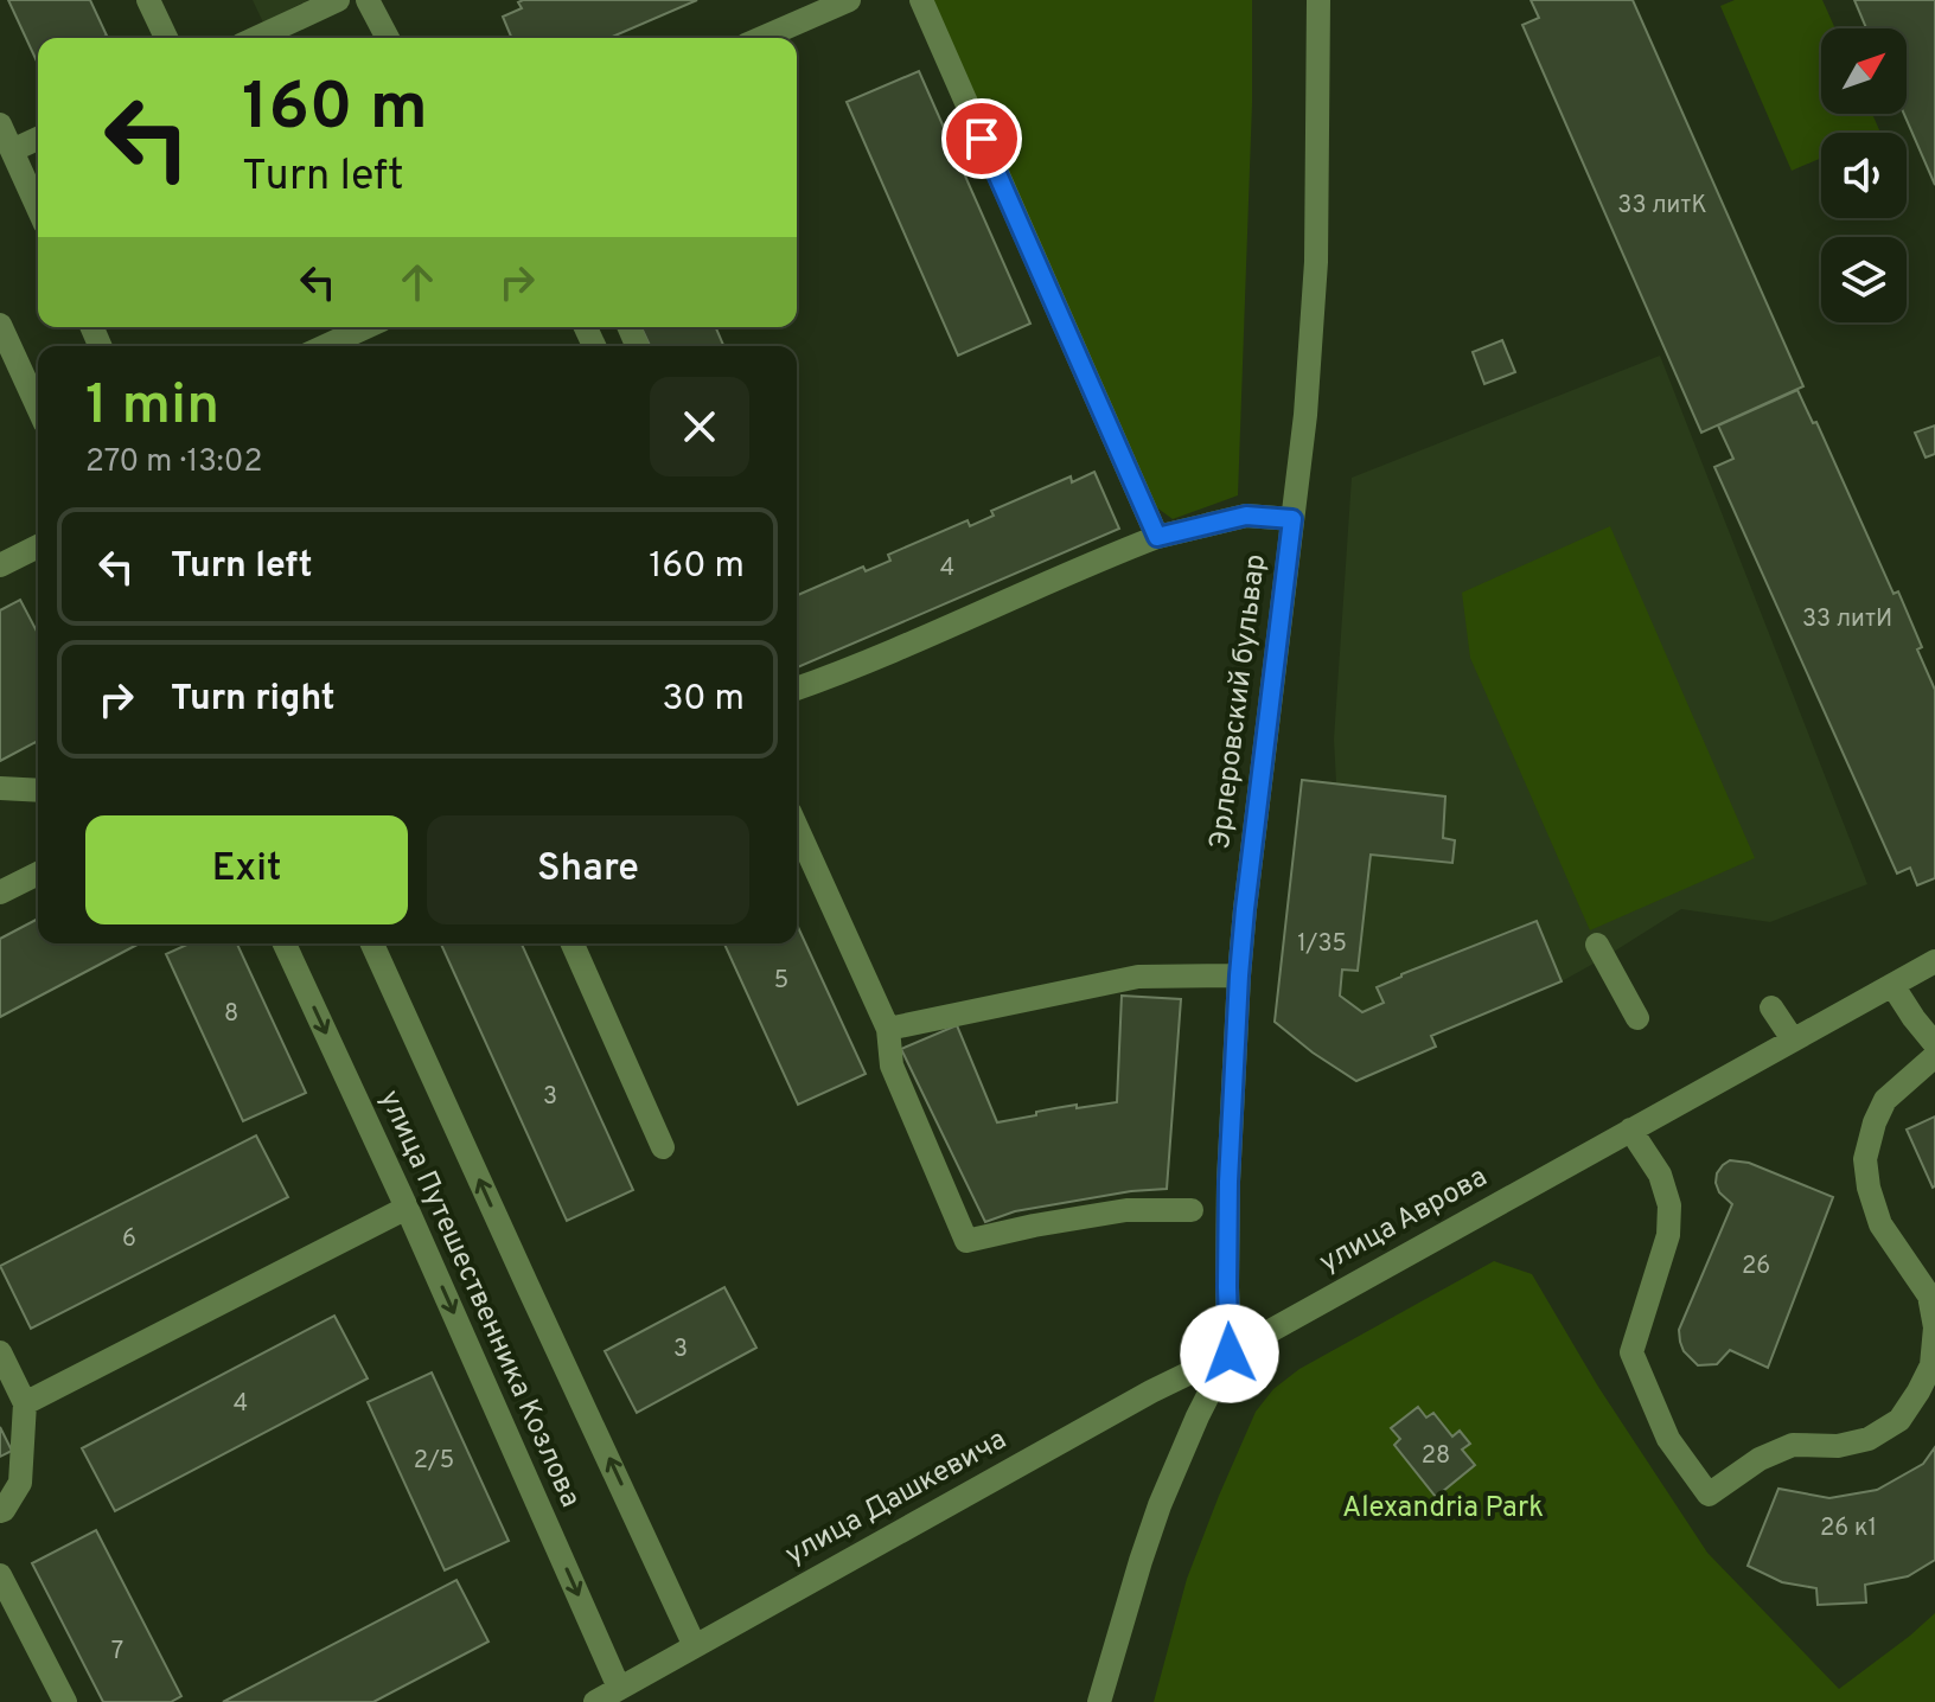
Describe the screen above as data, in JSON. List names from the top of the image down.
{
  "streets": {
    "street": [
      "Эрлеровский бульвар",
      "улица Аврова",
      "улица Путешественника Козлова",
      "улица Дашкевича"
    ]
  },
  "crossings": [
    ["Эрлеровский бульвар", "улица Аврова"],
    ["Эрлеровский бульвар", "улица Дашкевича"],
    ["улица Аврова", "улица Дашкевича"],
    ["улица Путешественника Козлова", "улица Дашкевича"]
  ],
  "parks": ["Alexandria Park"],
  "house_numbers": [
    "33 литК",
    "4",
    "33 литИ",
    "1/35",
    "5",
    "8",
    "3",
    "6",
    "26",
    "3",
    "4",
    "28",
    "2/5",
    "26 к1",
    "7"
  ],
  "north": "top right",
  "page": {
    "turn": ["160 m", "Turn left"],
    "heading": ["1 min", "270 m · 13:02"],
    "list": [
      {
        "name": "Turn left",
        "value": "160 m"
      },
      {
        "name": "Turn right",
        "value": "30 m"
      }
    ],
    "buttons": ["Exit", "Share"]
  }
}
